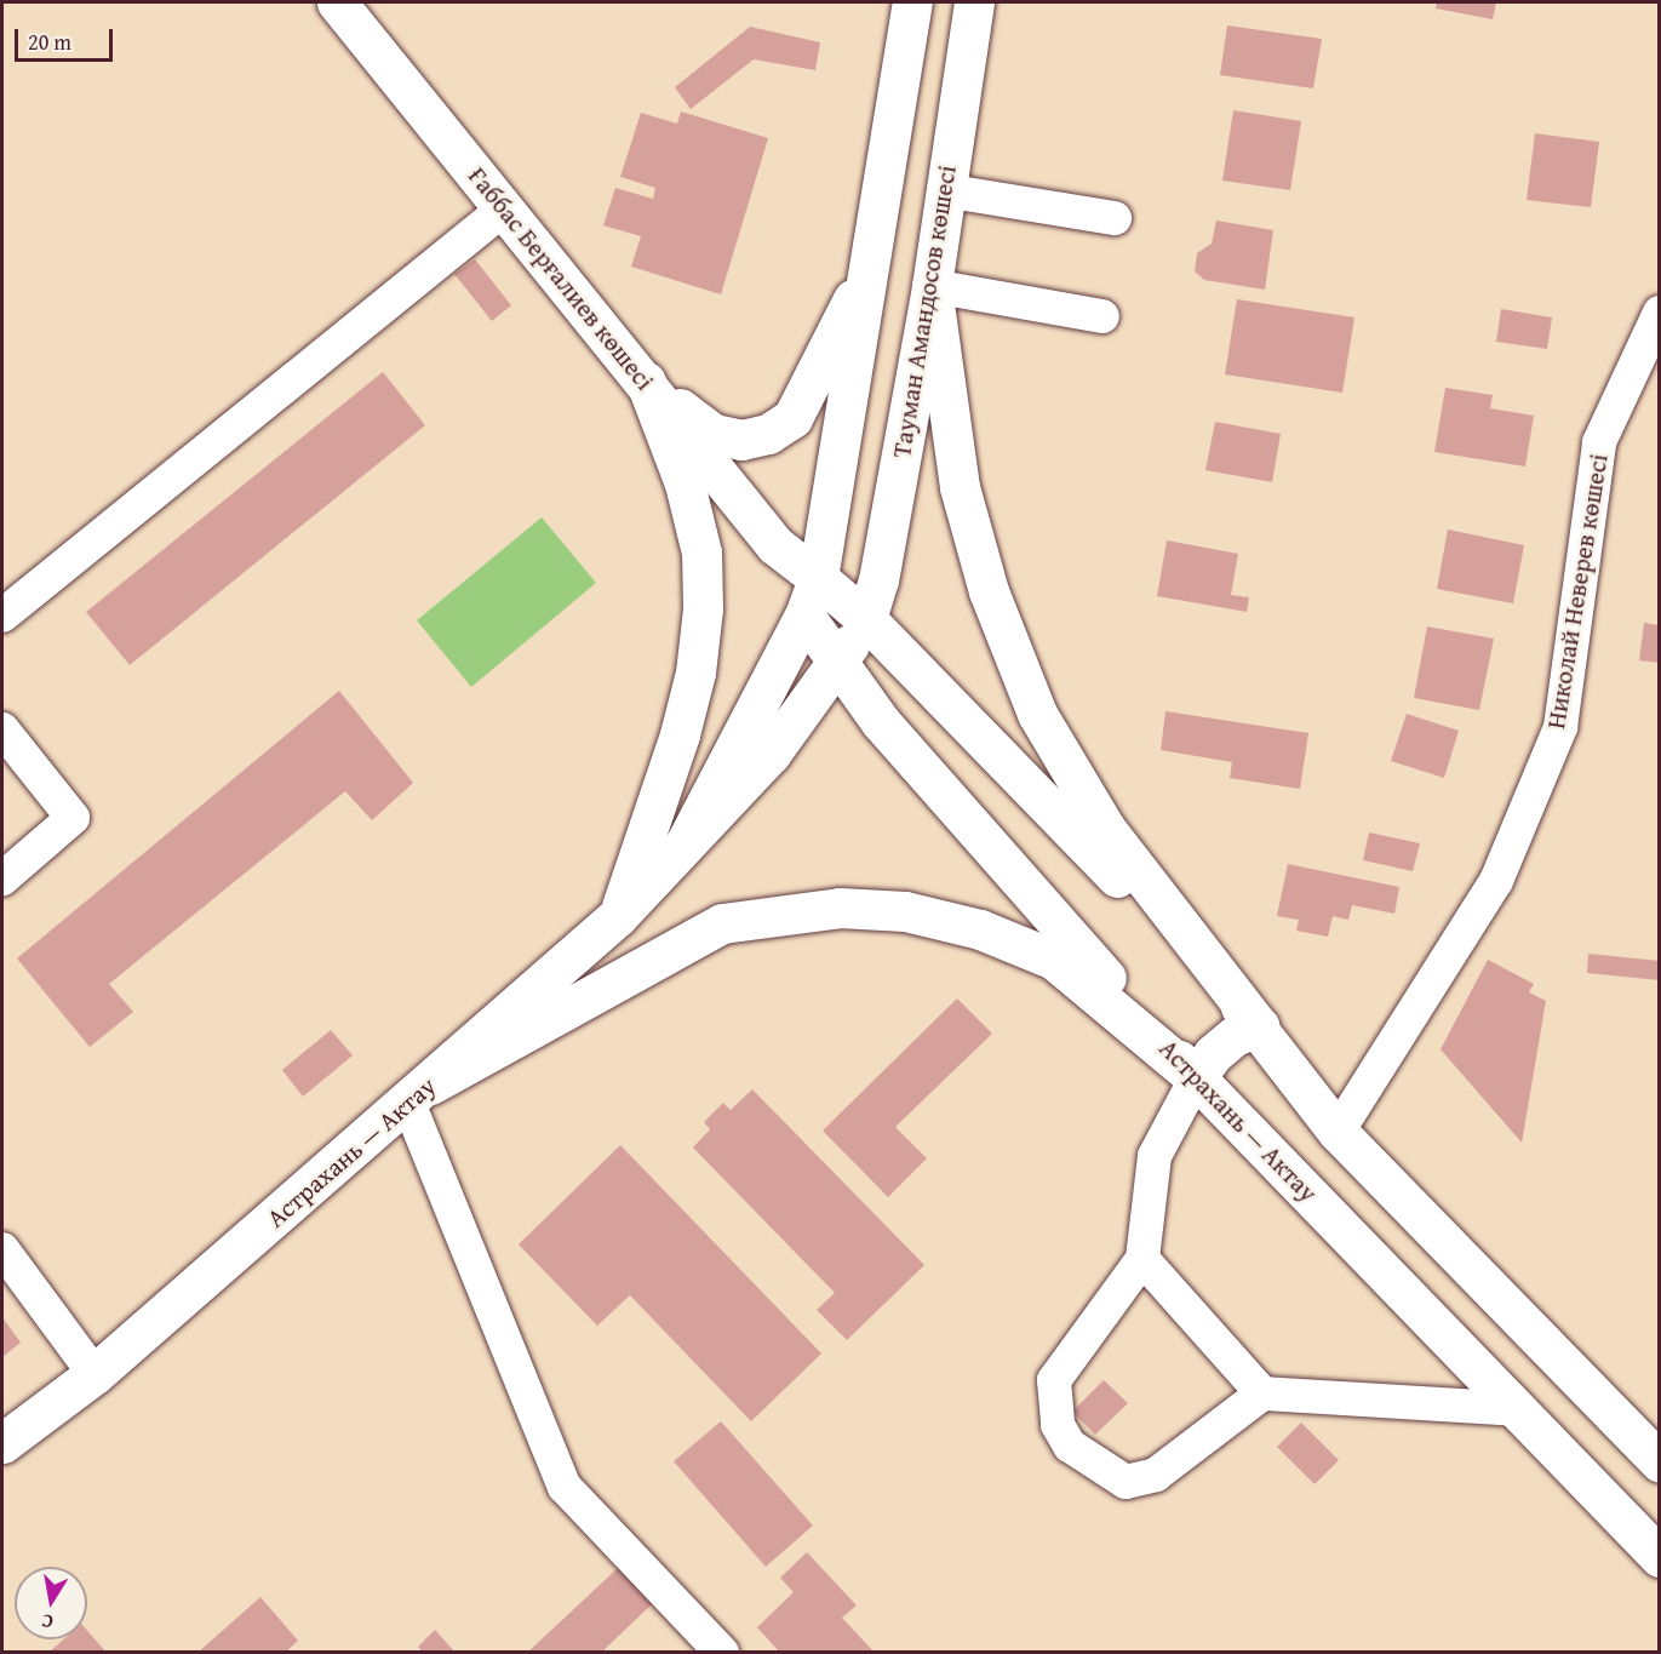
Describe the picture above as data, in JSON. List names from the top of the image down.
{
  "streets": {
    "main road": ["Ғаббас Берғалиев көшесі", "Тауман Амандосов көшесі", "Астрахань — Актау"],
    "street": ["Николай Неверев көшесі"]
  },
  "crossings": [
    ["Ғаббас Берғалиев көшесі", "Астрахань — Актау"],
    ["Тауман Амандосов көшесі", "Астрахань — Актау"]
  ],
  "scale_bar": "20 m",
  "north": "bottom"
}
